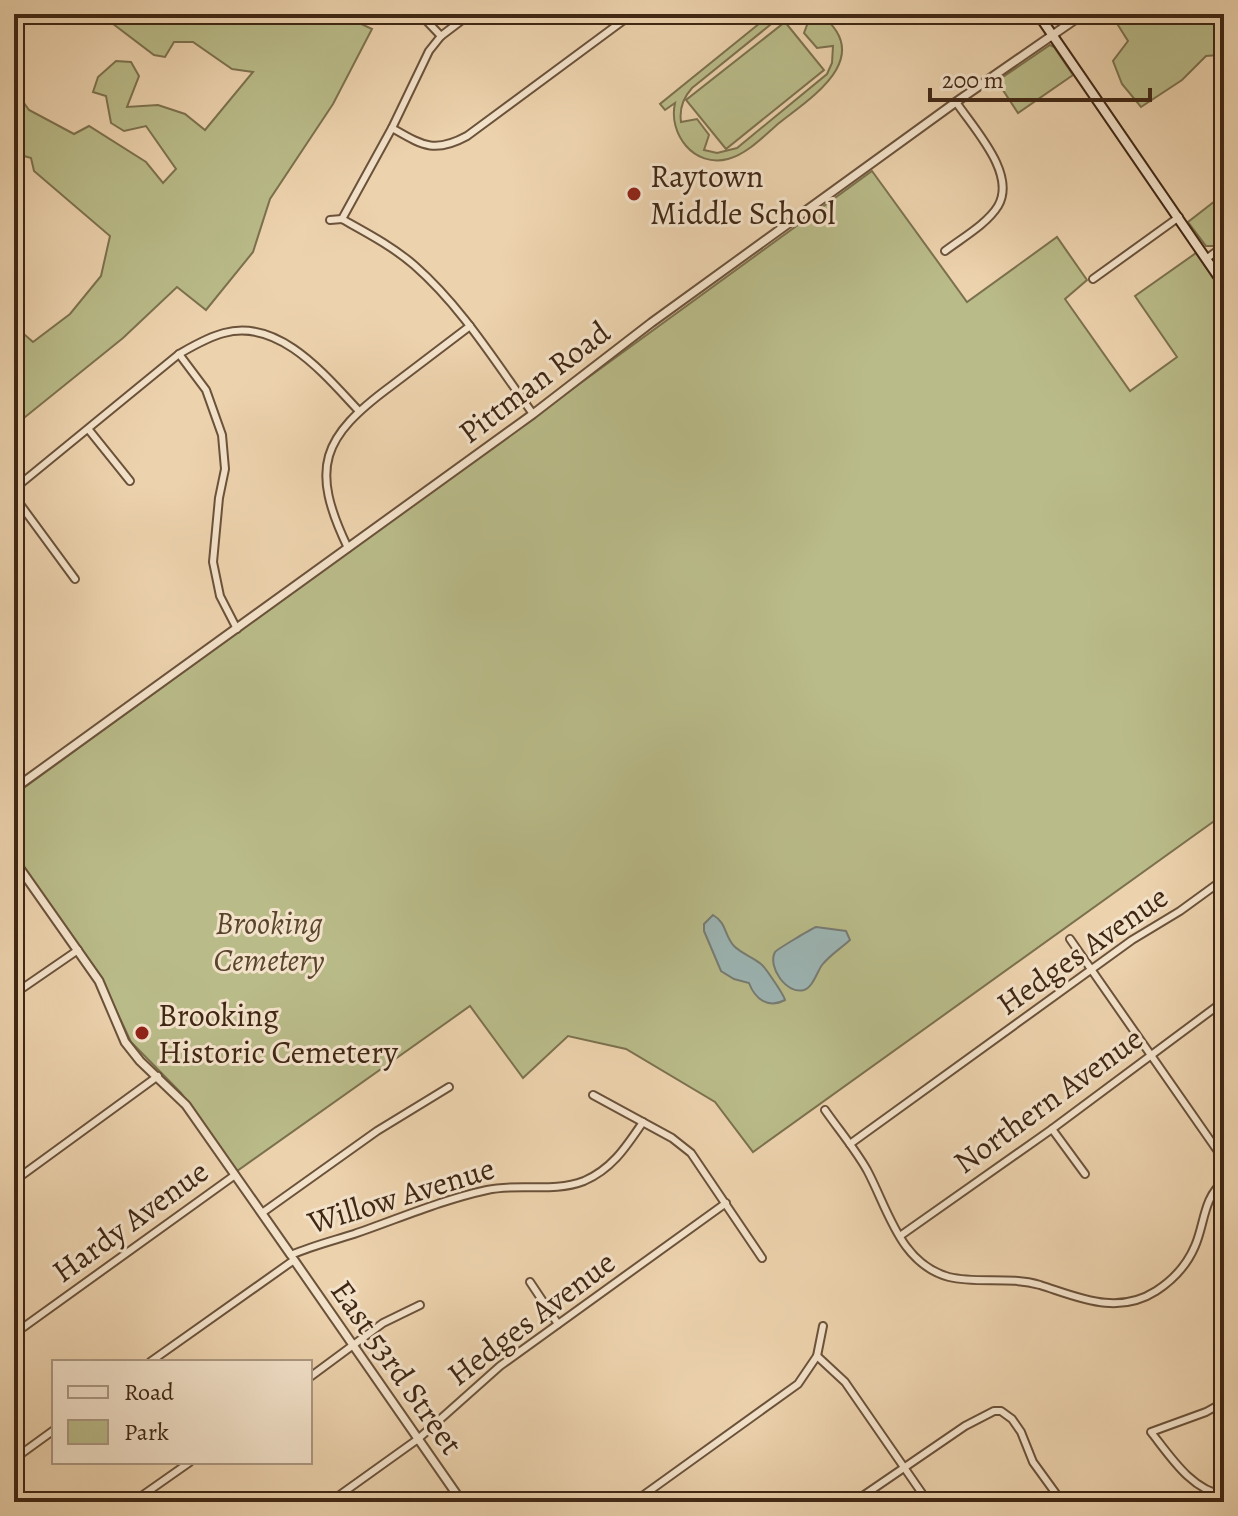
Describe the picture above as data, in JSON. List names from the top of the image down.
{
  "streets": {
    "street": [
      "Pittman Road",
      "Hedges Avenue",
      "Northern Avenue",
      "Willow Avenue",
      "Hardy Avenue",
      "East 53rd Street"
    ]
  },
  "crossings": [
    ["Hedges Avenue", "East 53rd Street"],
    ["Willow Avenue", "East 53rd Street"],
    ["Hardy Avenue", "East 53rd Street"]
  ],
  "parks": ["Brooking Cemetery"],
  "places": ["Raytown Middle School", "Brooking Historic Cemetery"],
  "legend": ["Road", "Park"],
  "scale_bar": "200 m"
}
